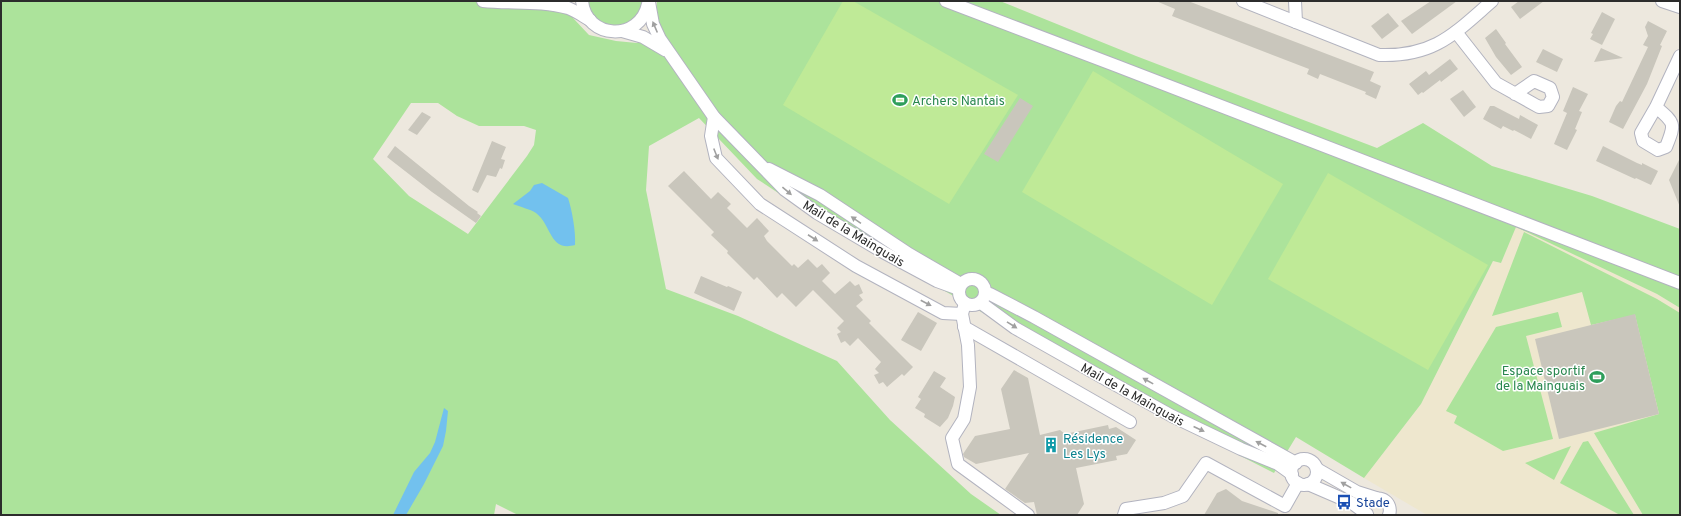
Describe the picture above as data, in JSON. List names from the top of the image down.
{
  "streets": {
    "street": ["Mail de la Mainguais"]
  },
  "places": {
    "sports": ["Archers Nantais", "Espace sportif de la Mainguais"],
    "building": ["Résidence Les Lys"],
    "bus stop": ["Stade"]
  }
}
